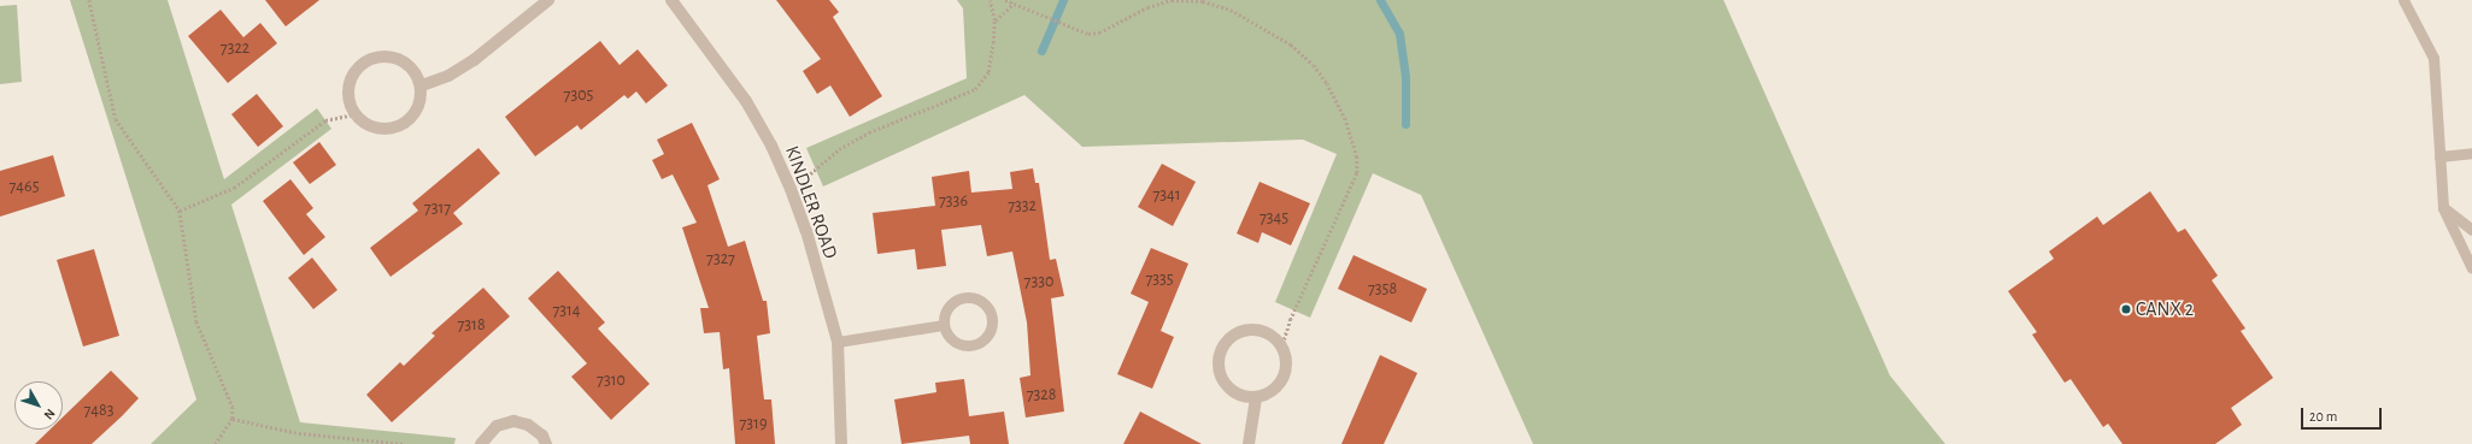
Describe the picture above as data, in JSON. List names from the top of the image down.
{
  "streets": {
    "street": ["KINDLER ROAD"]
  },
  "places": ["CANX 2"],
  "house_numbers": [
    "7322",
    "7305",
    "7465",
    "7341",
    "7336",
    "7332",
    "7317",
    "7345",
    "7327",
    "7335",
    "7330",
    "7358",
    "7314",
    "7318",
    "7310",
    "7328",
    "7483",
    "7319"
  ],
  "scale_bar": "20 m",
  "north": "bottom right"
}
